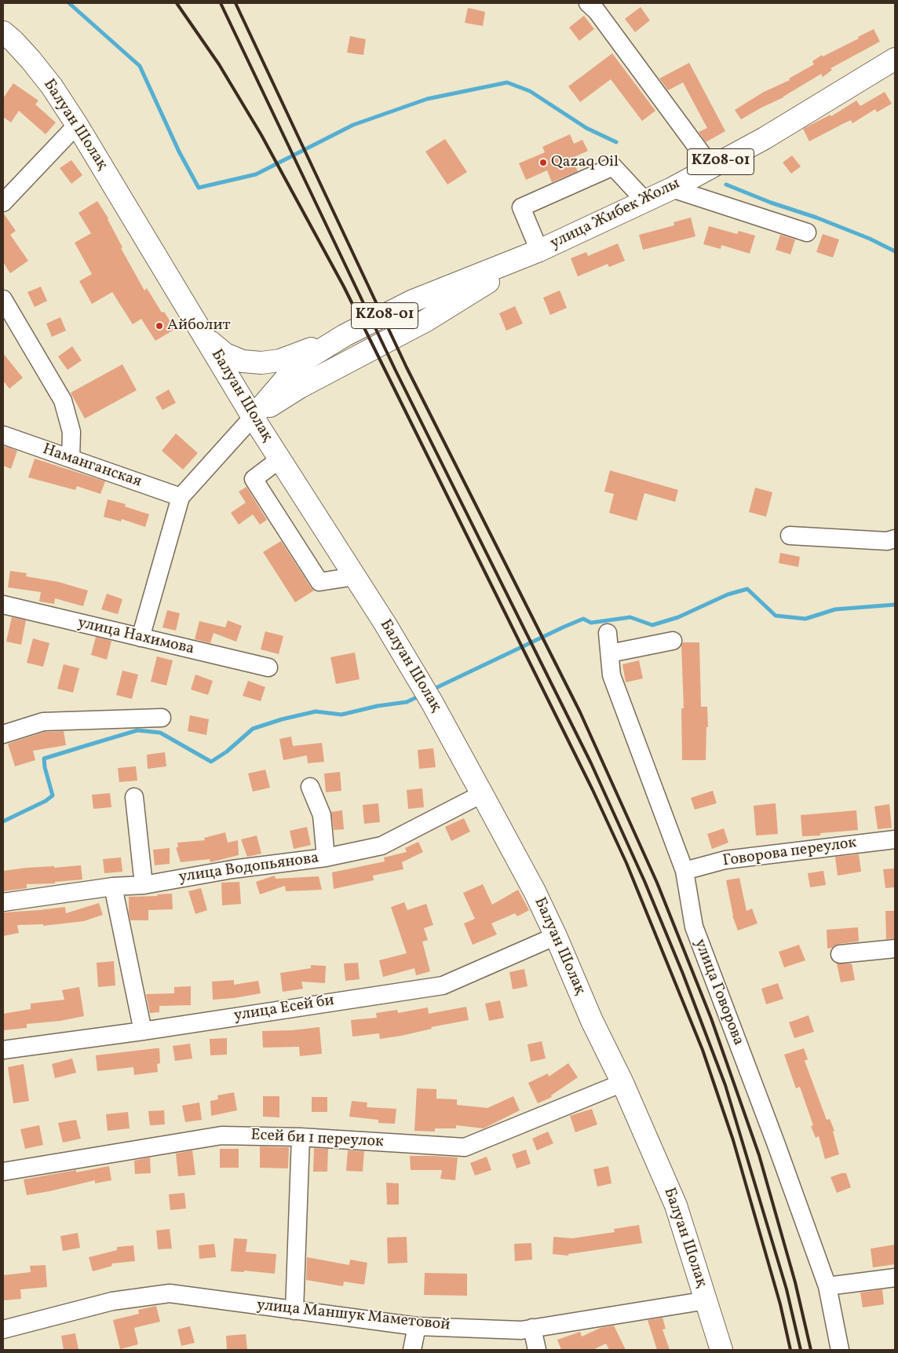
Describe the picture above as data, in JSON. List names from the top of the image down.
{
  "streets": {
    "main road": ["Балуан Шолақ", "KZ08-01", "улица Жибек Жолы"],
    "street": [
      "Наманганская",
      "улица Нахимова",
      "Говорова переулок",
      "улица Водопьянова",
      "улица Говорова",
      "улица Есей би",
      "Есей би 1 переулок",
      "улица Маншук Маметовой"
    ]
  },
  "crossings": [
    ["Балуан Шолақ", "KZ08-01"],
    ["Балуан Шолақ", "улица Жибек Жолы"],
    ["Балуан Шолақ", "улица Водопьянова"],
    ["Балуан Шолақ", "улица Есей би"],
    ["Балуан Шолақ", "Есей би 1 переулок"],
    ["Балуан Шолақ", "улица Маншук Маметовой"],
    ["KZ08-01", "улица Жибек Жолы"],
    ["Говорова переулок", "улица Говорова"]
  ],
  "places": ["Qazaq Oil", "Айболит"]
}
